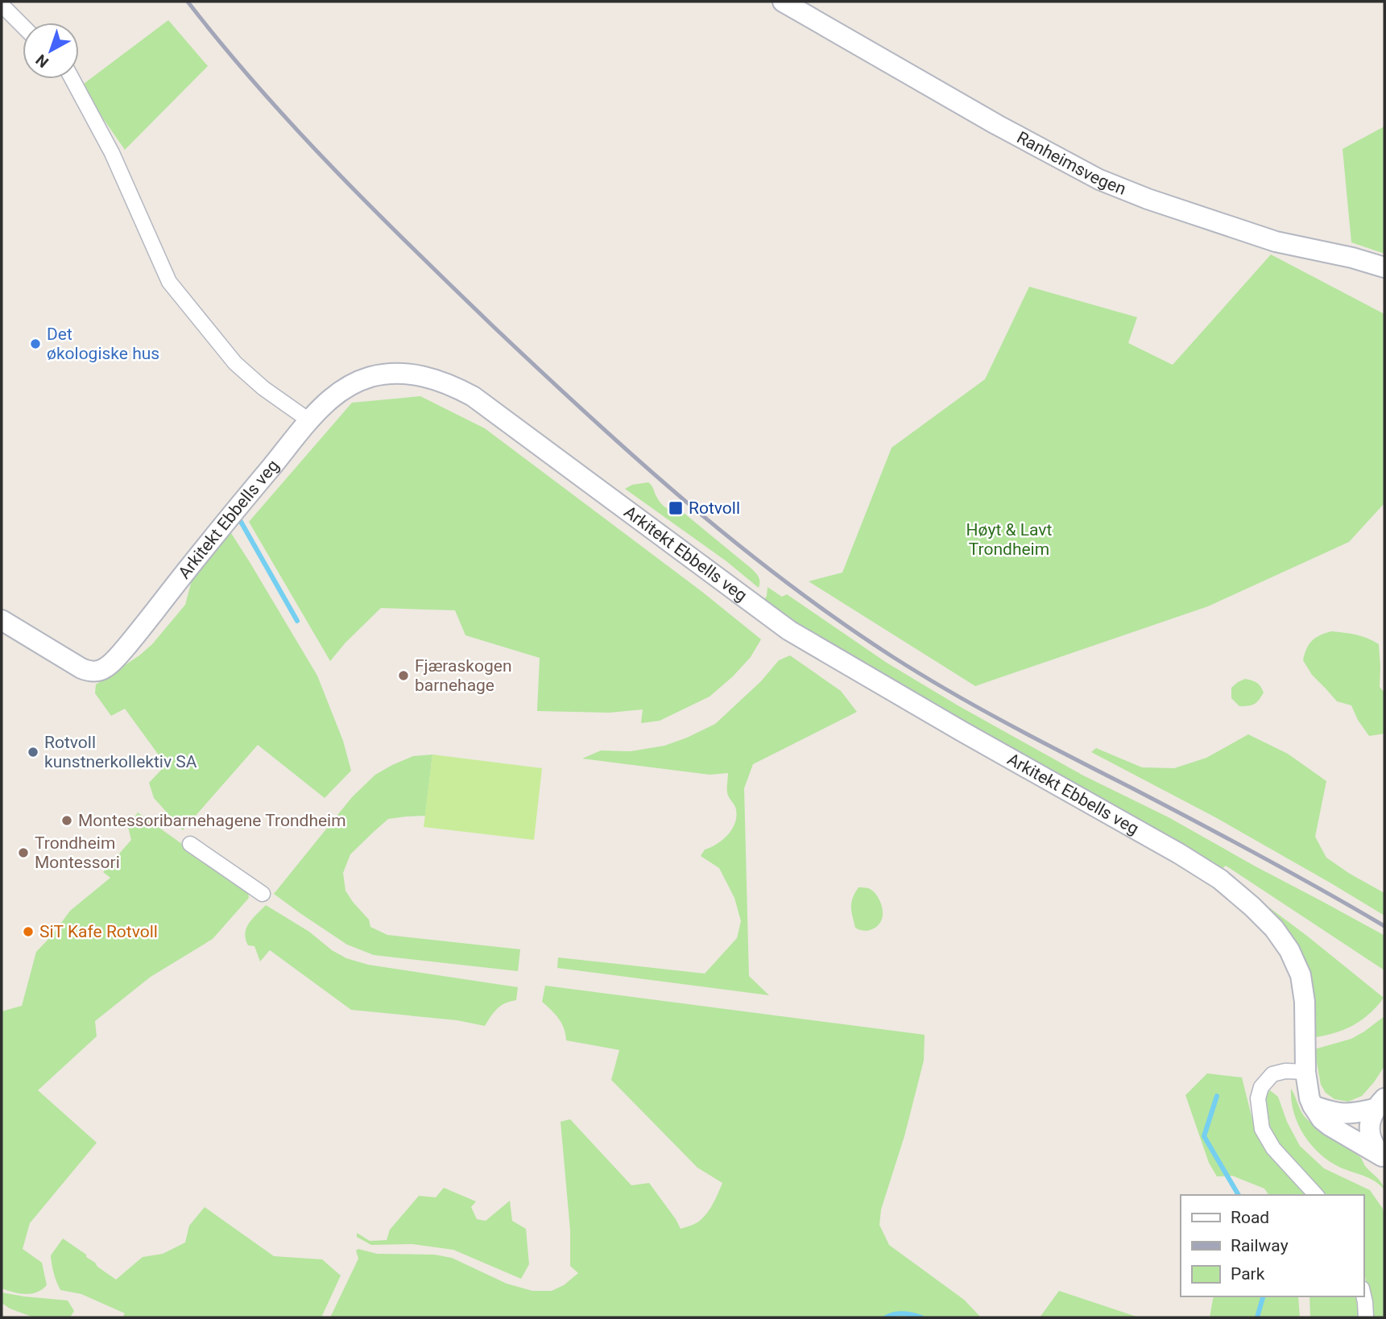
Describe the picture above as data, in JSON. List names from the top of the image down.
{
  "streets": {
    "street": ["Ranheimsvegen", "Arkitekt Ebbells veg"]
  },
  "parks": ["Høyt & Lavt Trondheim"],
  "places": {
    "other": [
      "Det økologiske hus",
      "Fjæraskogen barnehage",
      "Rotvoll kunstnerkollektiv SA",
      "Montessoribarnehagene Trondheim",
      "Trondheim Montessori",
      "SiT Kafe Rotvoll"
    ],
    "transit": ["Rotvoll"]
  },
  "legend": ["Road", "Railway", "Park"],
  "north": "bottom left"
}
